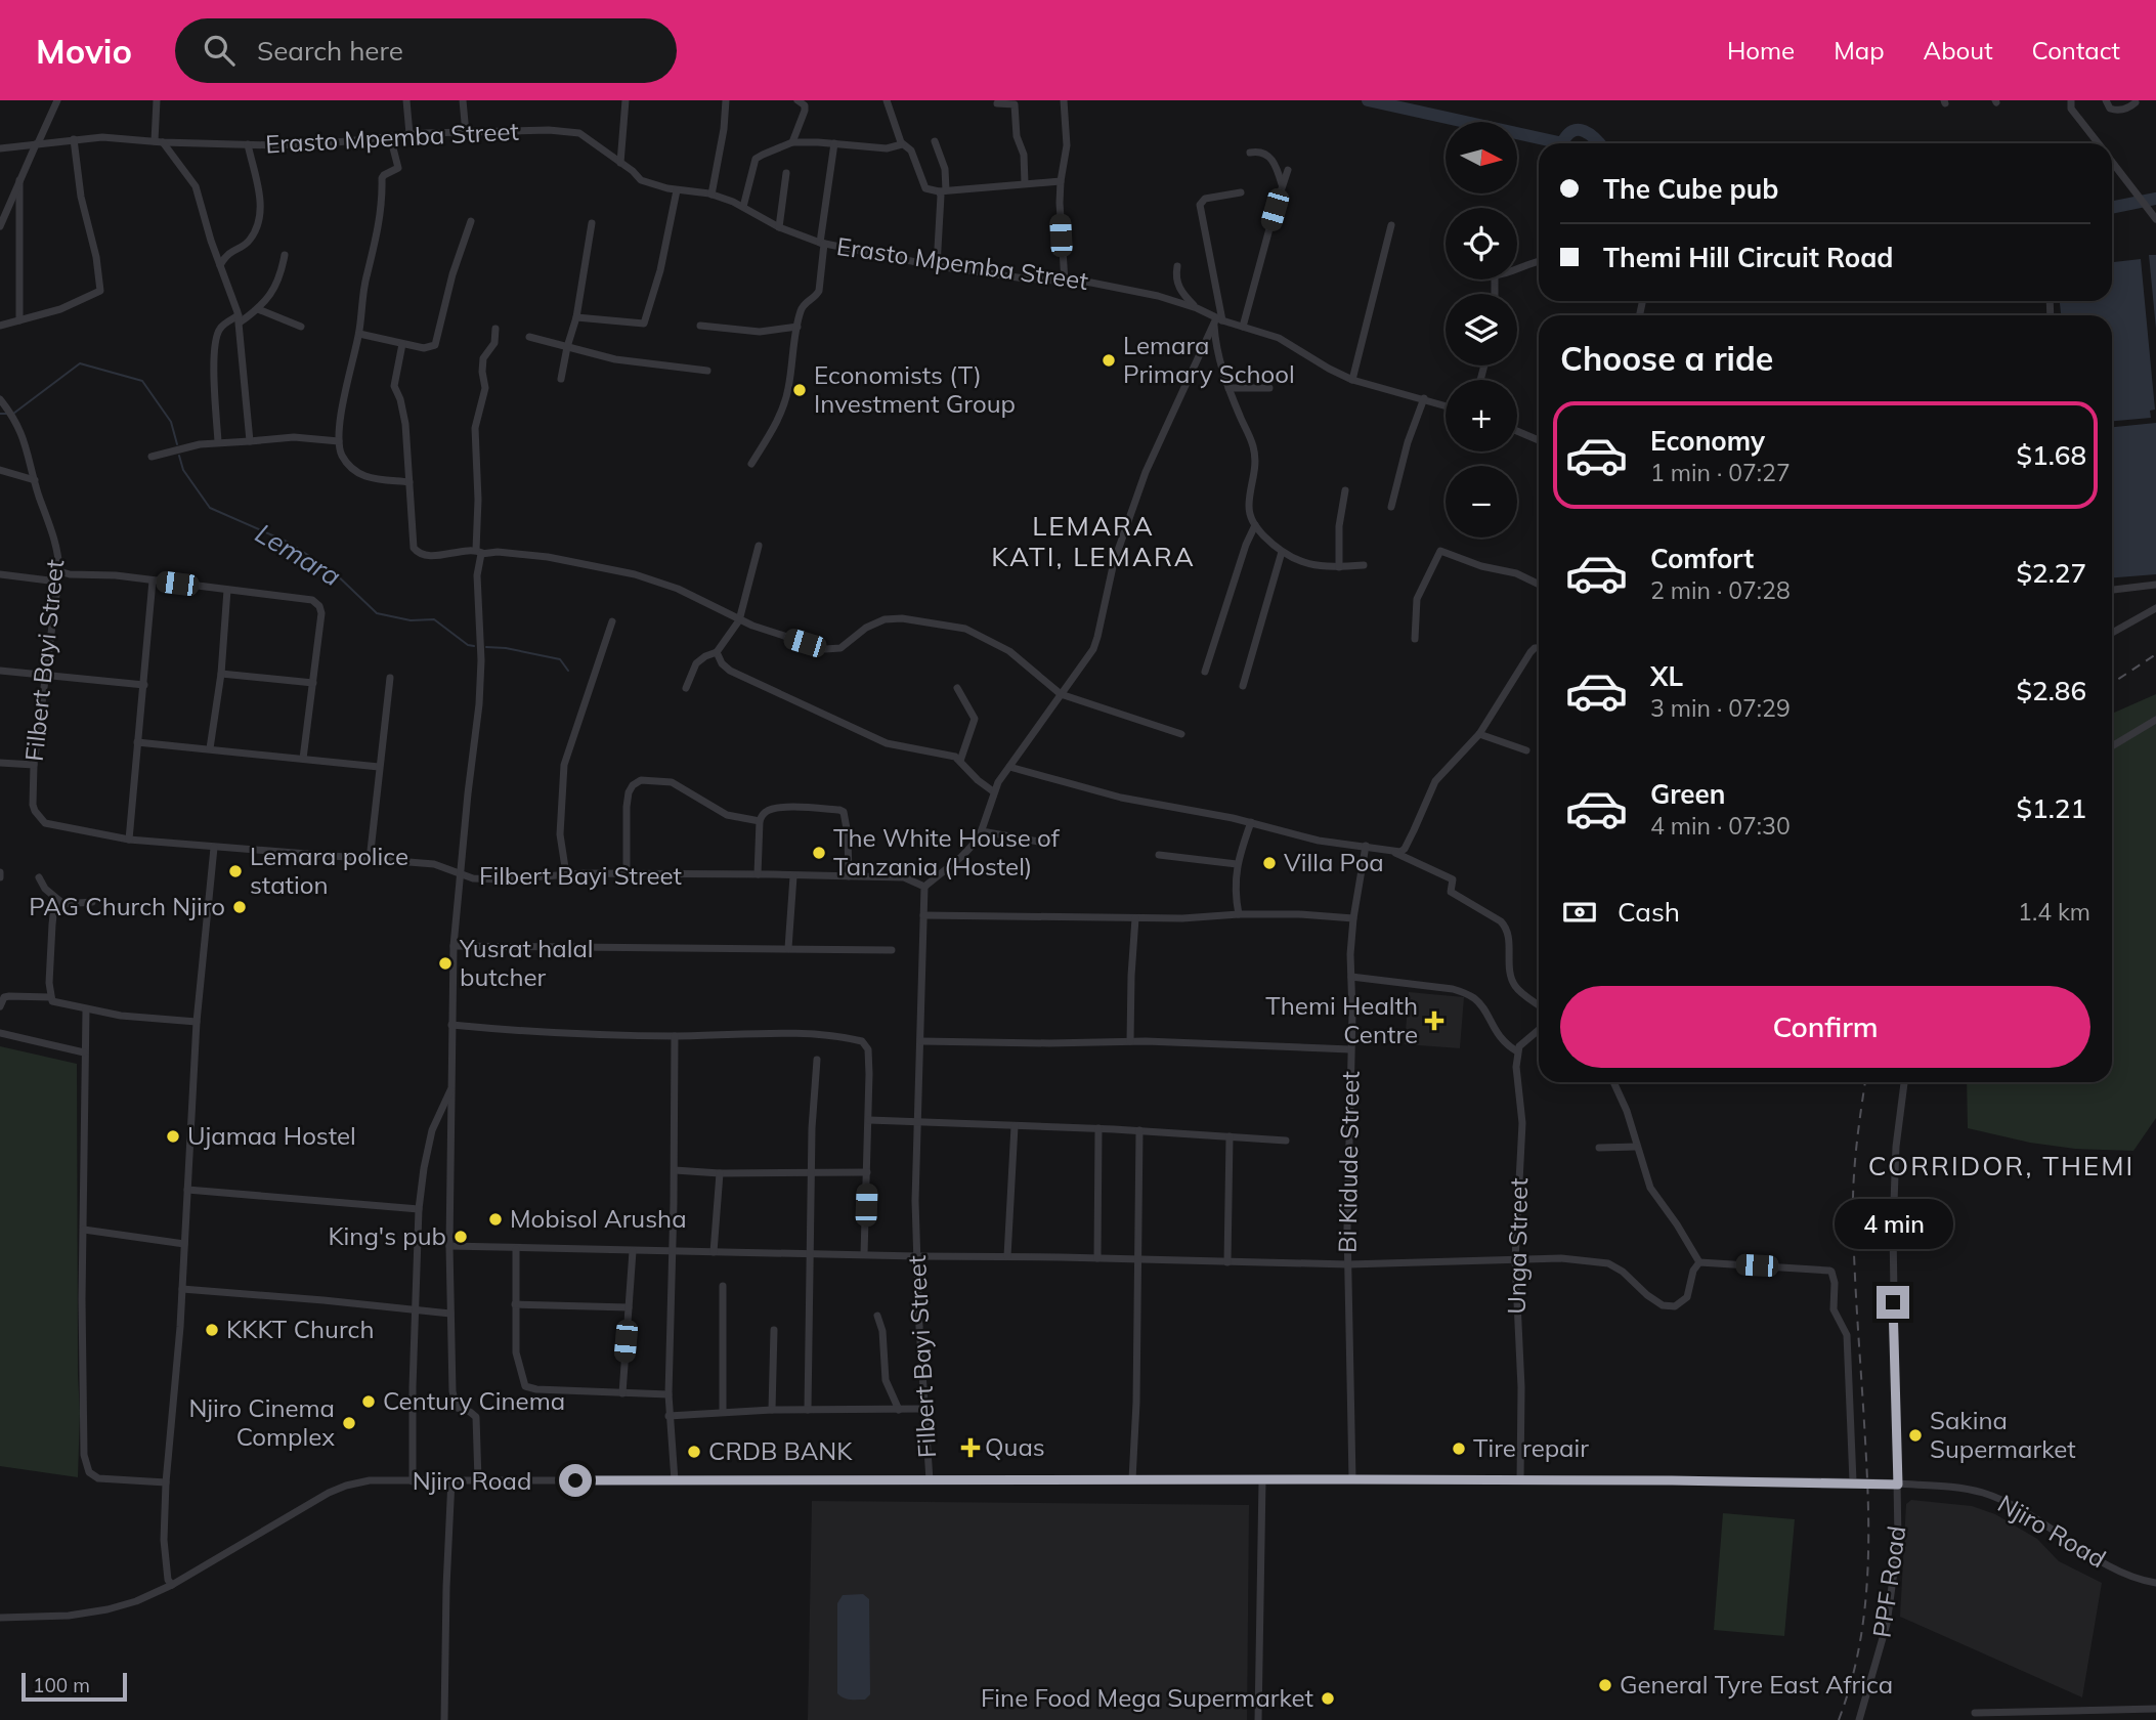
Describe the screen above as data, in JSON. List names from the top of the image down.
{
  "streets": {
    "street": [
      "Erasto Mpemba Street",
      "Filbert Bayi Street",
      "Bi Kidude Street",
      "Unga Street",
      "Njiro Road",
      "PPF Road"
    ]
  },
  "crossings": [
    ["Filbert Bayi Street", "Njiro Road"],
    ["Bi Kidude Street", "Njiro Road"],
    ["Unga Street", "Njiro Road"],
    ["Njiro Road", "PPF Road"]
  ],
  "districts": ["LEMARA KATI, LEMARA", "CORRIDOR, THEMI"],
  "water": ["Lemara"],
  "places": {
    "other": [
      "Lemara Primary School",
      "Economists (T) Investment Group",
      "The White House of Tanzania (Hostel)",
      "Villa Poa",
      "Lemara police station",
      "PAG Church Njiro",
      "Yusrat halal butcher",
      "Ujamaa Hostel",
      "Mobisol Arusha",
      "King's pub",
      "KKKT Church",
      "Century Cinema",
      "Njiro Cinema Complex",
      "Sakina Supermarket",
      "Tire repair",
      "CRDB BANK",
      "General Tyre East Africa",
      "Fine Food Mega Supermarket"
    ],
    "health": ["Themi Health Centre", "Quas"]
  },
  "scale_bar": "100 m",
  "north": "right",
  "page": {
    "header": "Movio",
    "search": "Search here",
    "nav": [
      "Home",
      "Map",
      "About",
      "Contact"
    ],
    "map_buttons": ["+", "−"],
    "banner": ["The Cube pub", "Themi Hill Circuit Road"],
    "heading": "Choose a ride",
    "list": [
      {
        "name": "Economy",
        "note": "1 min · 07:27",
        "value": "$1.68"
      },
      {
        "name": "Comfort",
        "note": "2 min · 07:28",
        "value": "$2.27"
      },
      {
        "name": "XL",
        "note": "3 min · 07:29",
        "value": "$2.86"
      },
      {
        "name": "Green",
        "note": "4 min · 07:30",
        "value": "$1.21"
      }
    ],
    "pay": ["Cash", "1.4 km"],
    "buttons": "Confirm",
    "bubble": "4 min",
    "scale": "100 m"
  }
}
